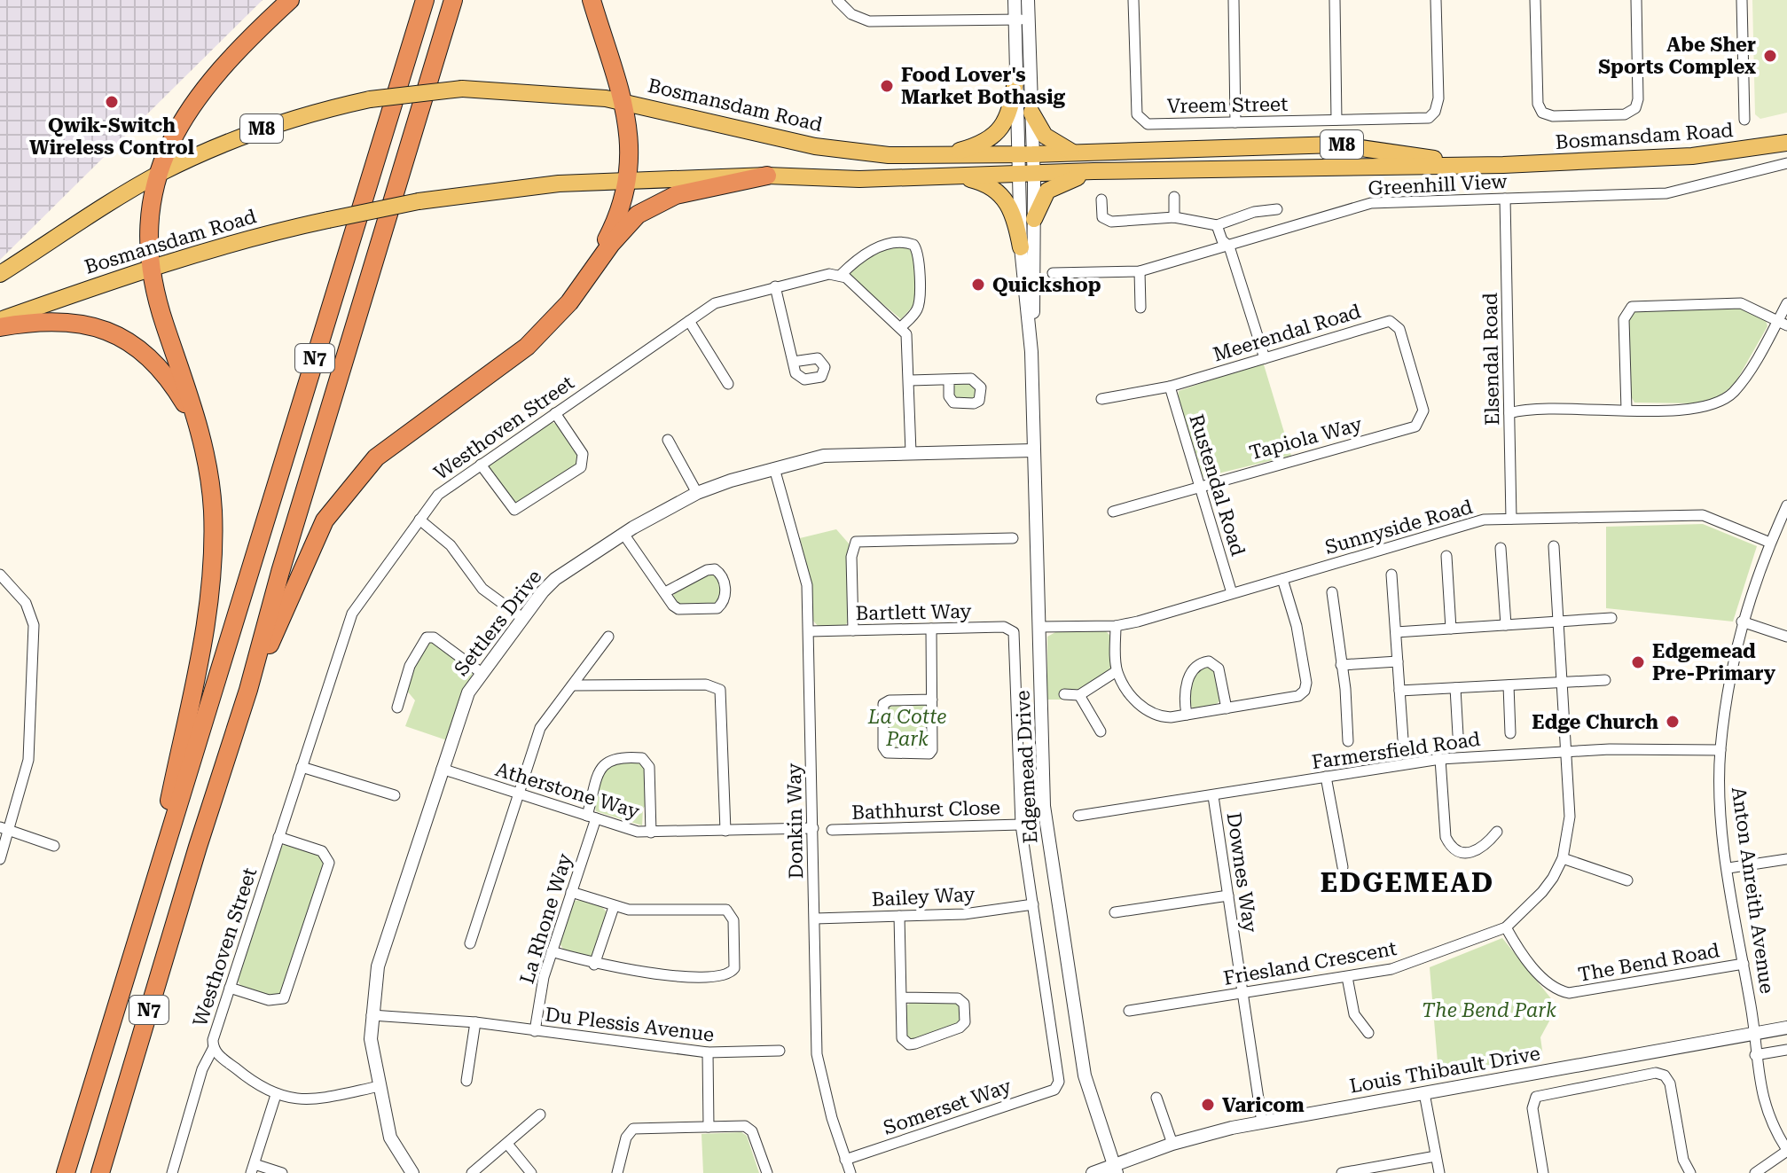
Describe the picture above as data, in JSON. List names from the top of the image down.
{
  "streets": {
    "highway": ["N7"],
    "main road": ["Bosmansdam Road", "M8"],
    "street": [
      "Vreem Street",
      "Greenhill View",
      "Meerendal Road",
      "Elsendal Road",
      "Westhoven Street",
      "Tapiola Way",
      "Rustendal Road",
      "Sunnyside Road",
      "Bartlett Way",
      "Settlers Drive",
      "Farmersfield Road",
      "Edgemead Drive",
      "Atherstone Way",
      "Bathhurst Close",
      "Donkin Way",
      "Downes Way",
      "Anton Anreith Avenue",
      "Bailey Way",
      "La Rhone Way",
      "The Bend Road",
      "Friesland Crescent",
      "Du Plessis Avenue",
      "Louis Thibault Drive",
      "Somerset Way"
    ]
  },
  "crossings": [
    ["Bosmansdam Road", "Edgemead Drive"],
    ["Greenhill View", "Elsendal Road"],
    ["Meerendal Road", "Tapiola Way"],
    ["Meerendal Road", "Rustendal Road"],
    ["Elsendal Road", "Sunnyside Road"],
    ["Westhoven Street", "Settlers Drive"],
    ["Tapiola Way", "Rustendal Road"],
    ["Rustendal Road", "Sunnyside Road"],
    ["Sunnyside Road", "Edgemead Drive"],
    ["Sunnyside Road", "Anton Anreith Avenue"],
    ["Bartlett Way", "Edgemead Drive"],
    ["Bartlett Way", "Donkin Way"],
    ["Settlers Drive", "Edgemead Drive"],
    ["Settlers Drive", "Atherstone Way"],
    ["Settlers Drive", "Donkin Way"],
    ["Settlers Drive", "Du Plessis Avenue"],
    ["Farmersfield Road", "Downes Way"],
    ["Farmersfield Road", "Anton Anreith Avenue"],
    ["Farmersfield Road", "Friesland Crescent"],
    ["Edgemead Drive", "Bathhurst Close"],
    ["Edgemead Drive", "Bailey Way"],
    ["Edgemead Drive", "Louis Thibault Drive"],
    ["Edgemead Drive", "Somerset Way"],
    ["Atherstone Way", "Donkin Way"],
    ["Atherstone Way", "La Rhone Way"],
    ["Donkin Way", "Bailey Way"],
    ["Donkin Way", "Somerset Way"],
    ["Downes Way", "Friesland Crescent"],
    ["Downes Way", "Louis Thibault Drive"],
    ["Anton Anreith Avenue", "The Bend Road"],
    ["Anton Anreith Avenue", "Louis Thibault Drive"],
    ["La Rhone Way", "Du Plessis Avenue"],
    ["The Bend Road", "Friesland Crescent"]
  ],
  "districts": ["EDGEMEAD"],
  "parks": ["La Cotte Park", "The Bend Park"],
  "places": [
    "Abe Sher Sports Complex",
    "Food Lover's Market Bothasig",
    "Qwik-Switch Wireless Control",
    "Quickshop",
    "Edgemead Pre-Primary",
    "Edge Church",
    "Varicom"
  ]
}
